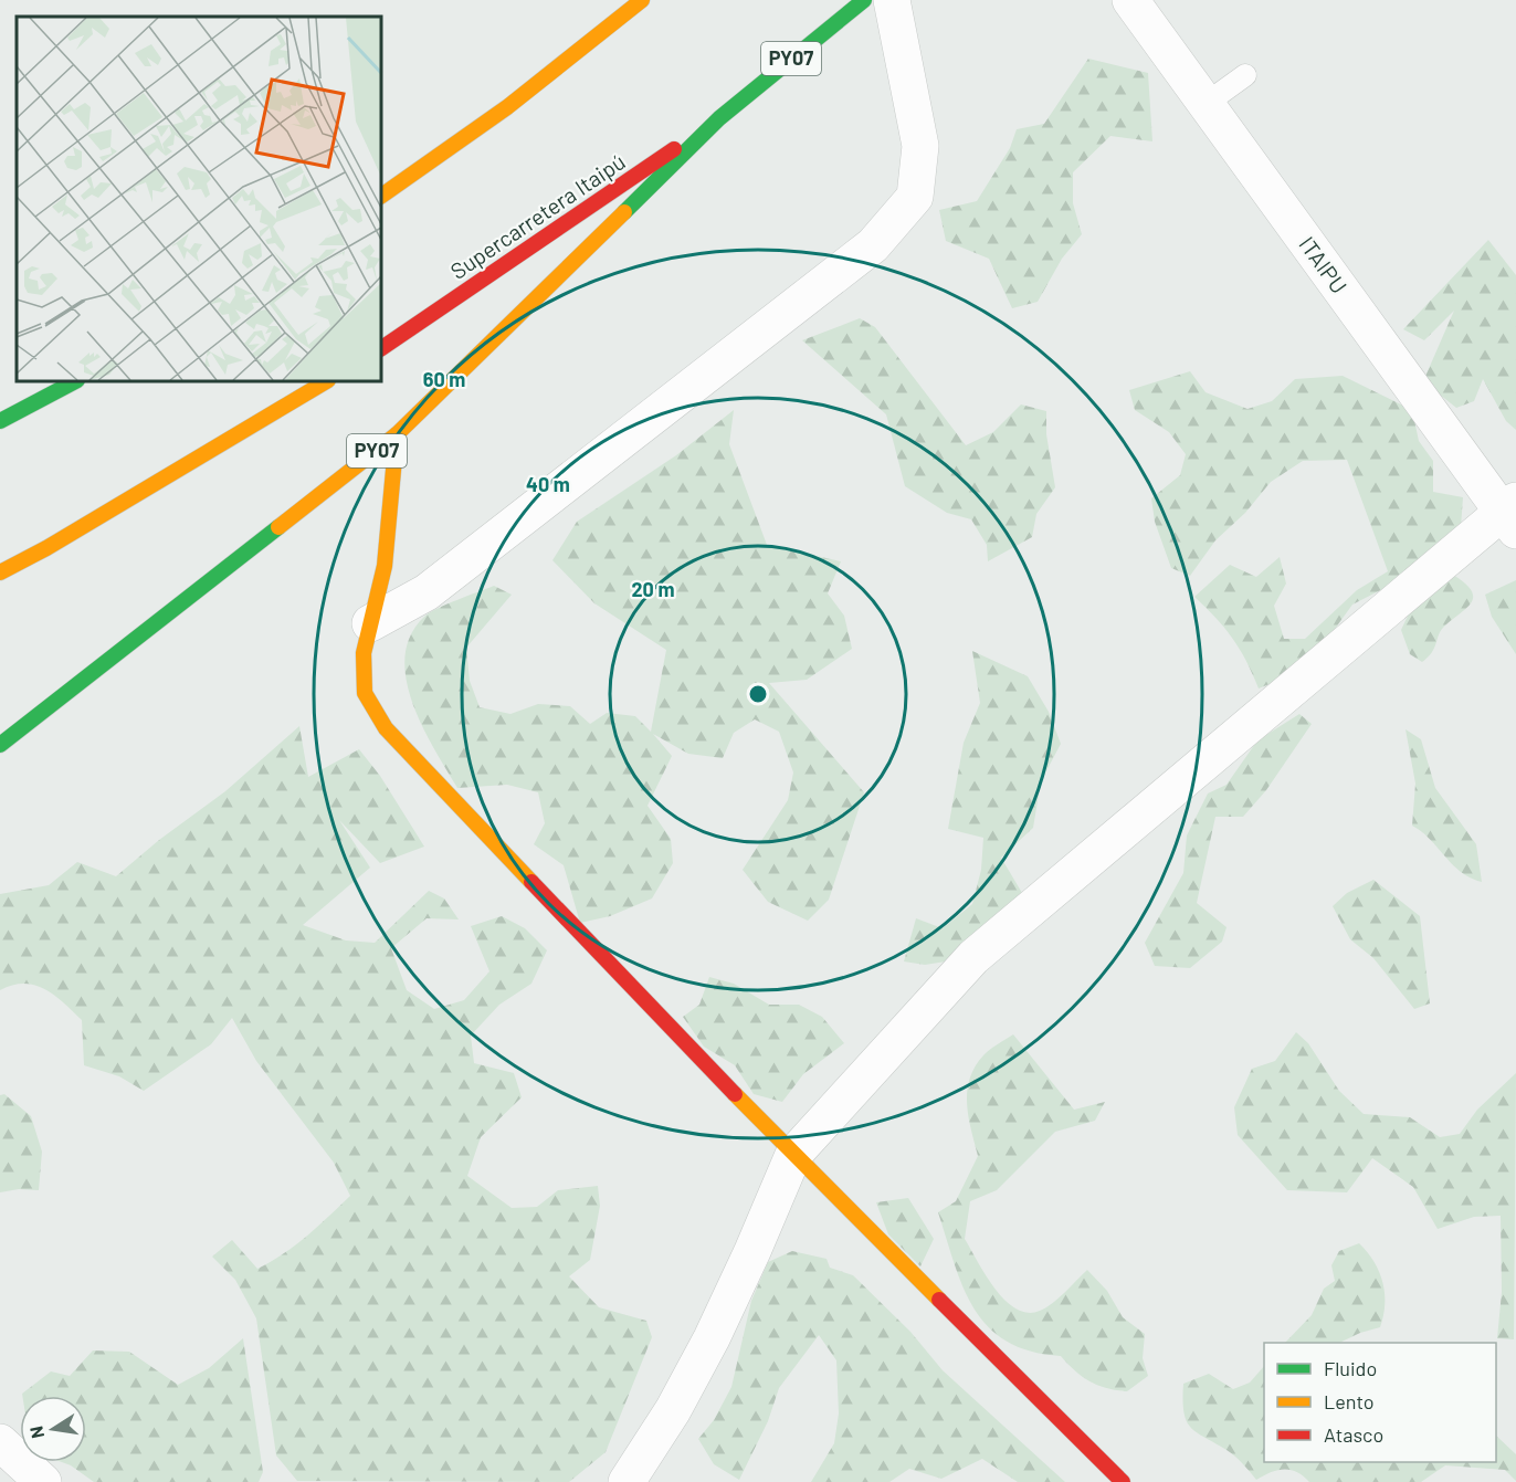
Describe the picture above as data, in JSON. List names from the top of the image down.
{
  "streets": {
    "main road": ["PY07", "Supercarretera Itaipú"],
    "street": ["ITAIPU"]
  },
  "crossings": [
    ["PY07", "Supercarretera Itaipú"]
  ],
  "legend": ["Fluido", "Lento", "Atasco"],
  "north": "left",
  "rings": ["60 m", "40 m", "20 m"]
}
